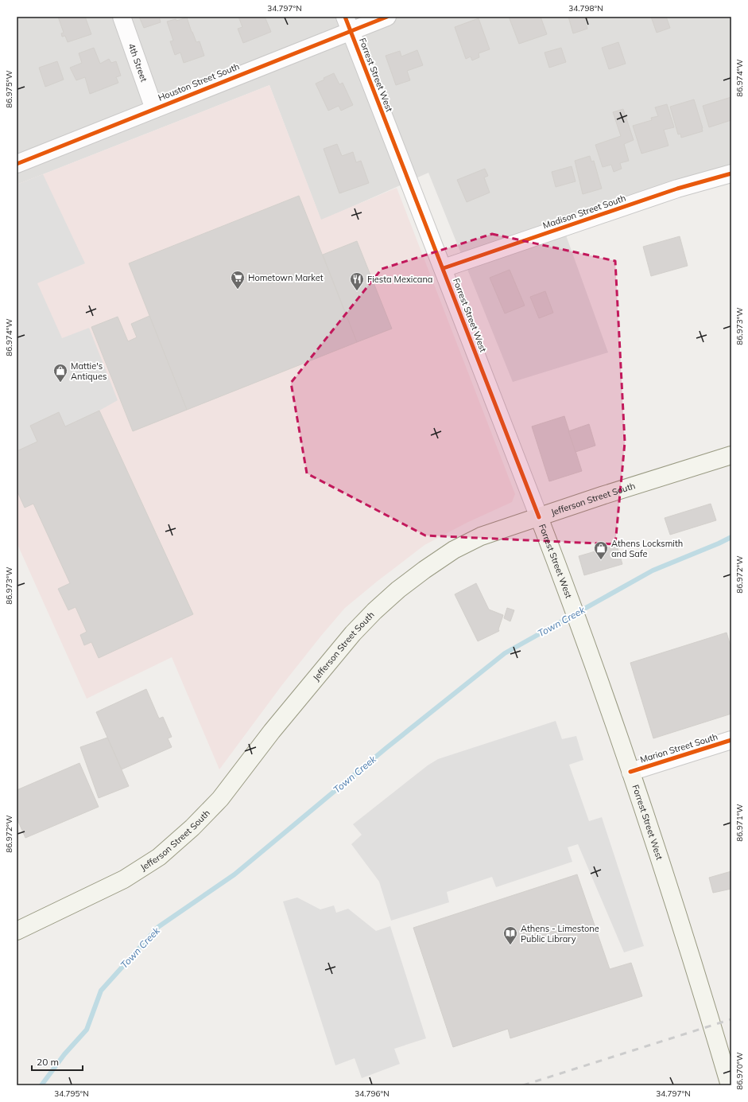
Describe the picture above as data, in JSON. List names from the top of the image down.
{
  "streets": {
    "main road": ["Forrest Street West", "Jefferson Street South"],
    "street": [
      "4th Street",
      "Houston Street South",
      "Madison Street South",
      "Marion Street South"
    ]
  },
  "crossings": [
    ["4th Street", "Houston Street South"],
    ["Forrest Street West", "Houston Street South"],
    ["Forrest Street West", "Madison Street South"],
    ["Forrest Street West", "Jefferson Street South"],
    ["Forrest Street West", "Marion Street South"]
  ],
  "water": ["Town Creek"],
  "places": {
    "supermarket": ["Hometown Market"],
    "restaurant": ["Fiesta Mexicana"],
    "shop": ["Mattie's Antiques", "Athens Locksmith and Safe"],
    "library": ["Athens - Limestone Public Library"]
  },
  "scale_bar": "20 m",
  "coordinates": [
    "34.797°N",
    "34.798°N",
    "86.974°W",
    "86.975°W",
    "86.973°W",
    "86.972°W",
    "86.971°W",
    "86.970°W",
    "34.795°N",
    "34.796°N"
  ]
}
